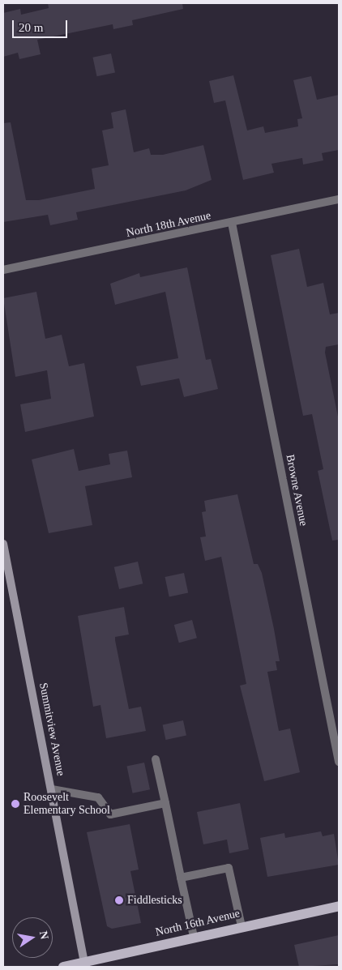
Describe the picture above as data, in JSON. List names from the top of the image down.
{
  "streets": {
    "main road": ["Summitview Avenue", "North 16th Avenue"],
    "street": ["North 18th Avenue", "Browne Avenue"]
  },
  "crossings": [
    ["North 18th Avenue", "Browne Avenue"],
    ["Summitview Avenue", "North 16th Avenue"]
  ],
  "places": ["Roosevelt Elementary School", "Fiddlesticks"],
  "scale_bar": "20 m",
  "north": "right"
}
